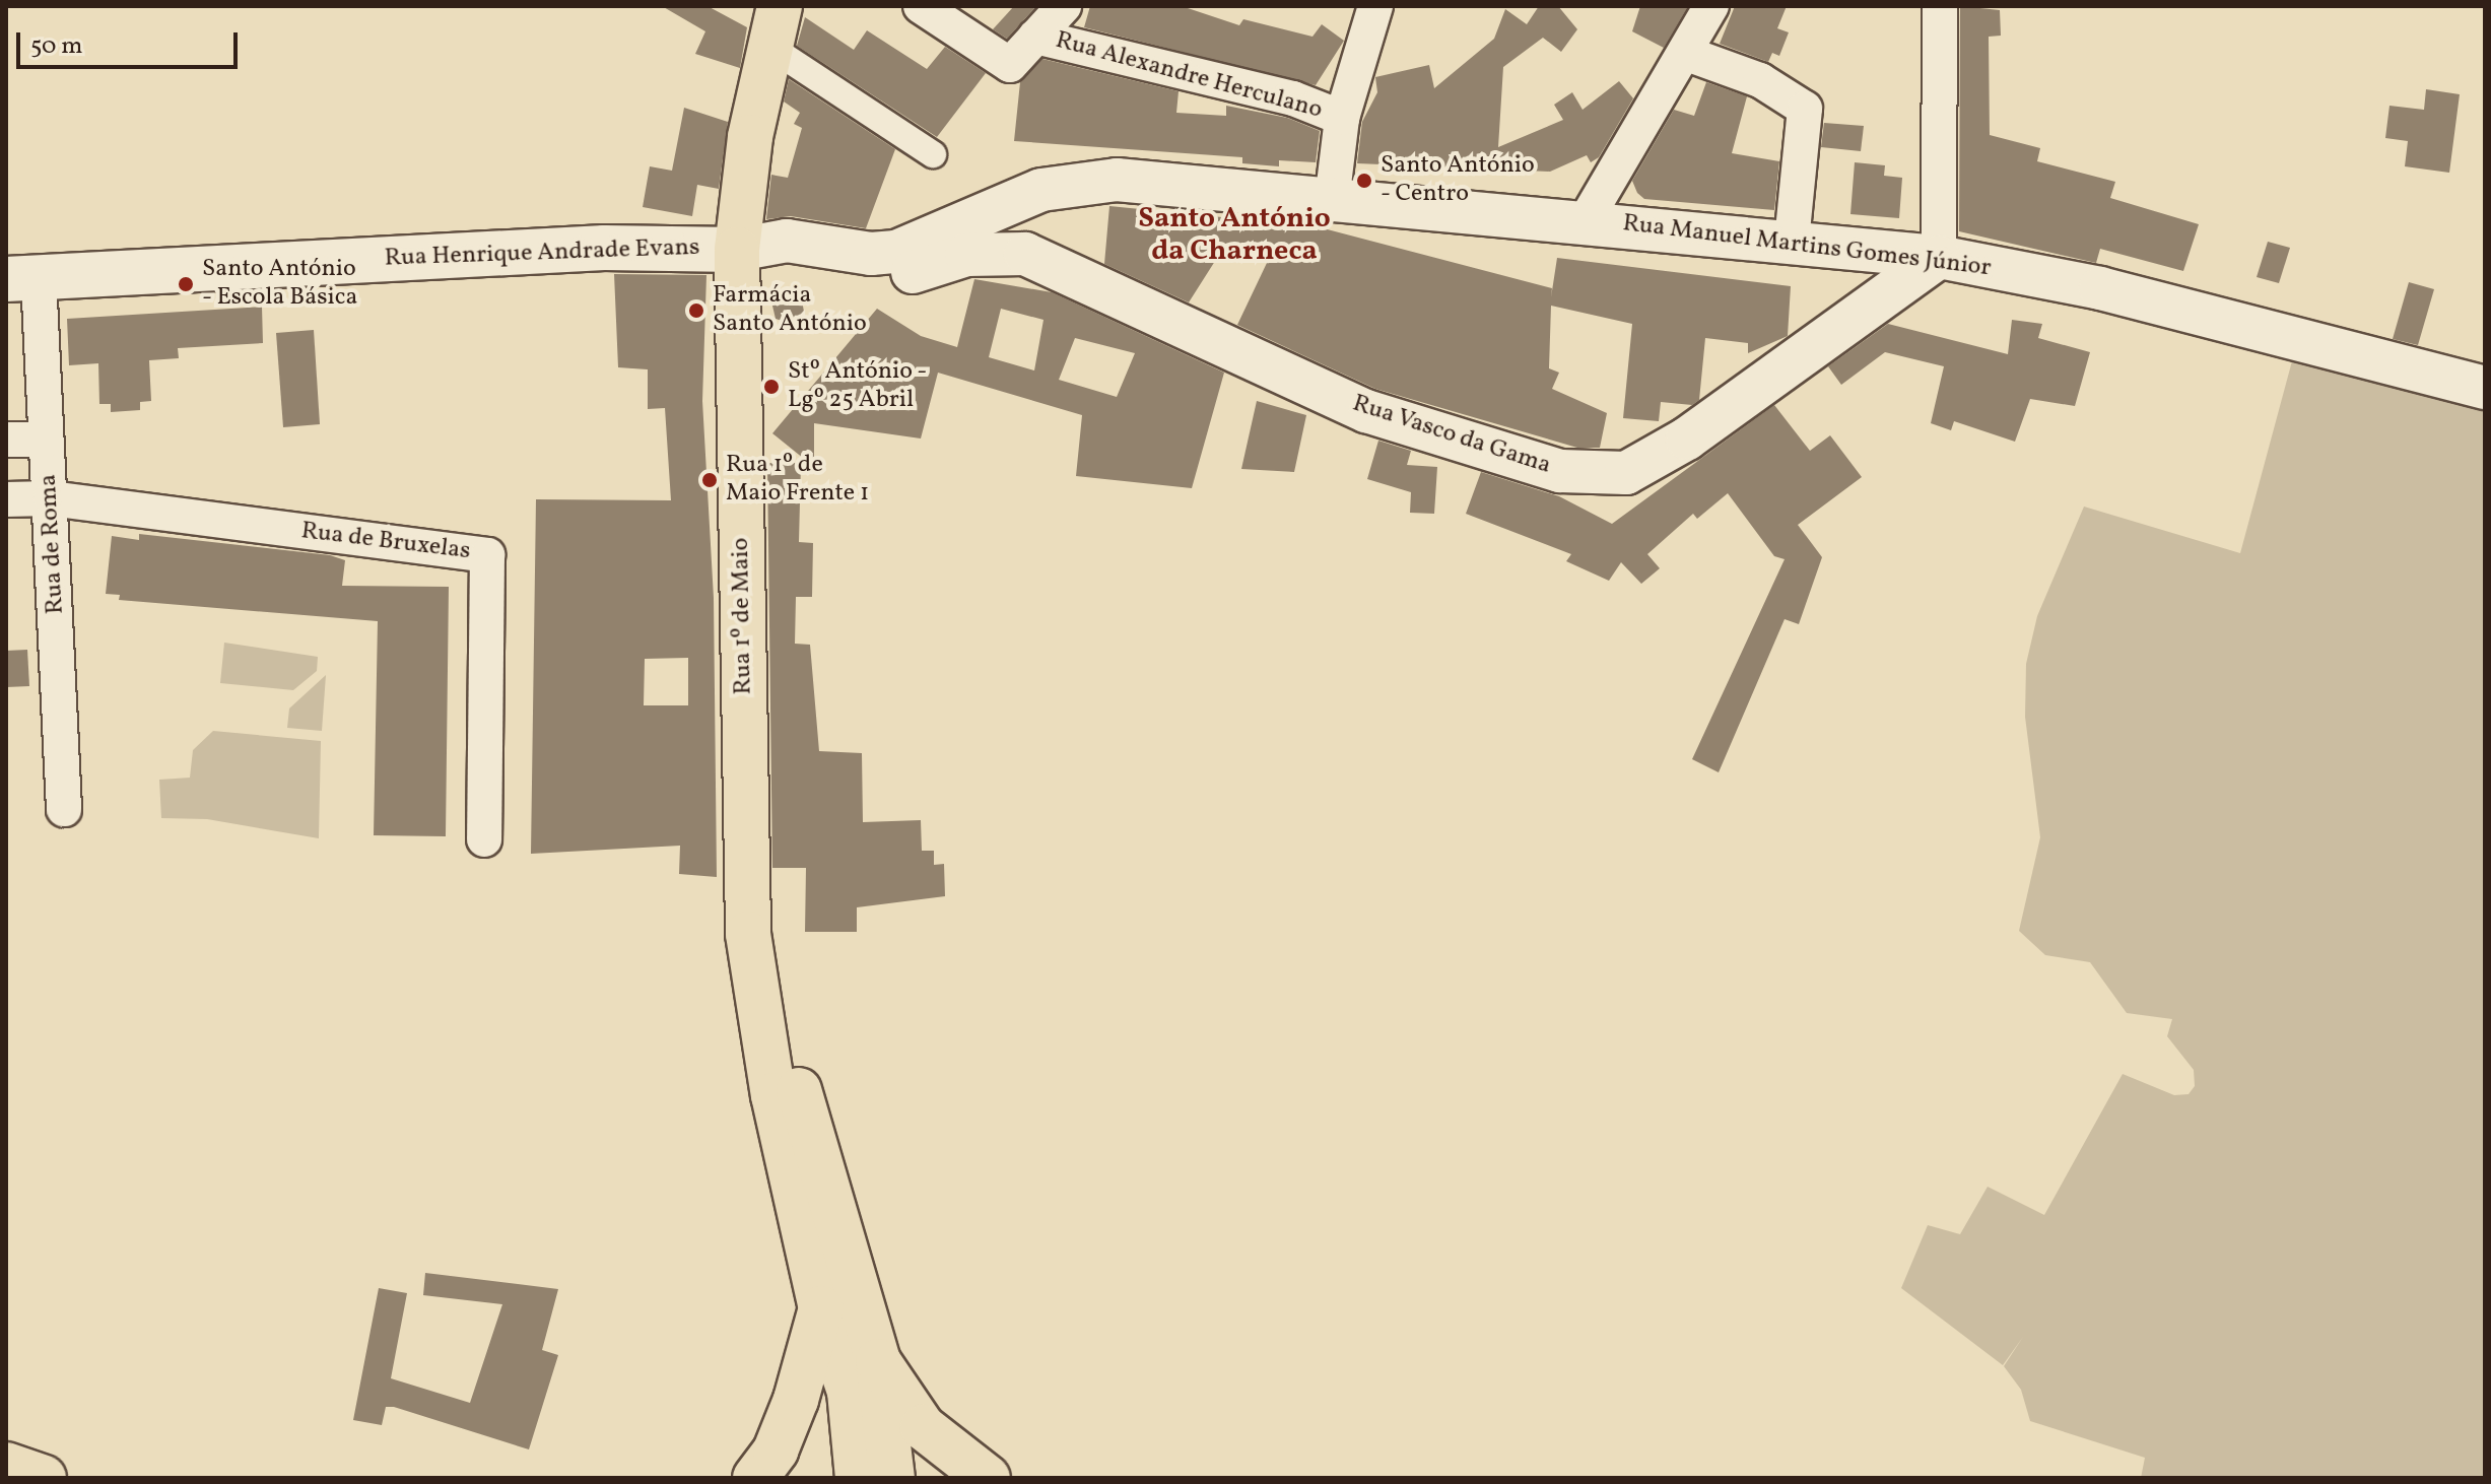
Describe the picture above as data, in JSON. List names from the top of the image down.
{
  "streets": {
    "main road": ["Rua Henrique Andrade Evans", "Rua 1º de Maio"],
    "street": [
      "Rua Alexandre Herculano",
      "Rua Manuel Martins Gomes Júnior",
      "Rua Vasco da Gama",
      "Rua de Bruxelas",
      "Rua de Roma"
    ]
  },
  "crossings": [
    ["Rua Manuel Martins Gomes Júnior", "Rua Henrique Andrade Evans"],
    ["Rua Manuel Martins Gomes Júnior", "Rua Vasco da Gama"],
    ["Rua Manuel Martins Gomes Júnior", "Rua 1º de Maio"],
    ["Rua Henrique Andrade Evans", "Rua de Roma"],
    ["Rua Henrique Andrade Evans", "Rua 1º de Maio"],
    ["Rua de Bruxelas", "Rua de Roma"]
  ],
  "districts": ["Santo António da Charneca"],
  "places": [
    "Santo António - Centro",
    "Santo António - Escola Básica",
    "Farmácia Santo António",
    "Stº António - Lgº 25 Abril",
    "Rua 1º de Maio Frente 1"
  ],
  "scale_bar": "50 m"
}
